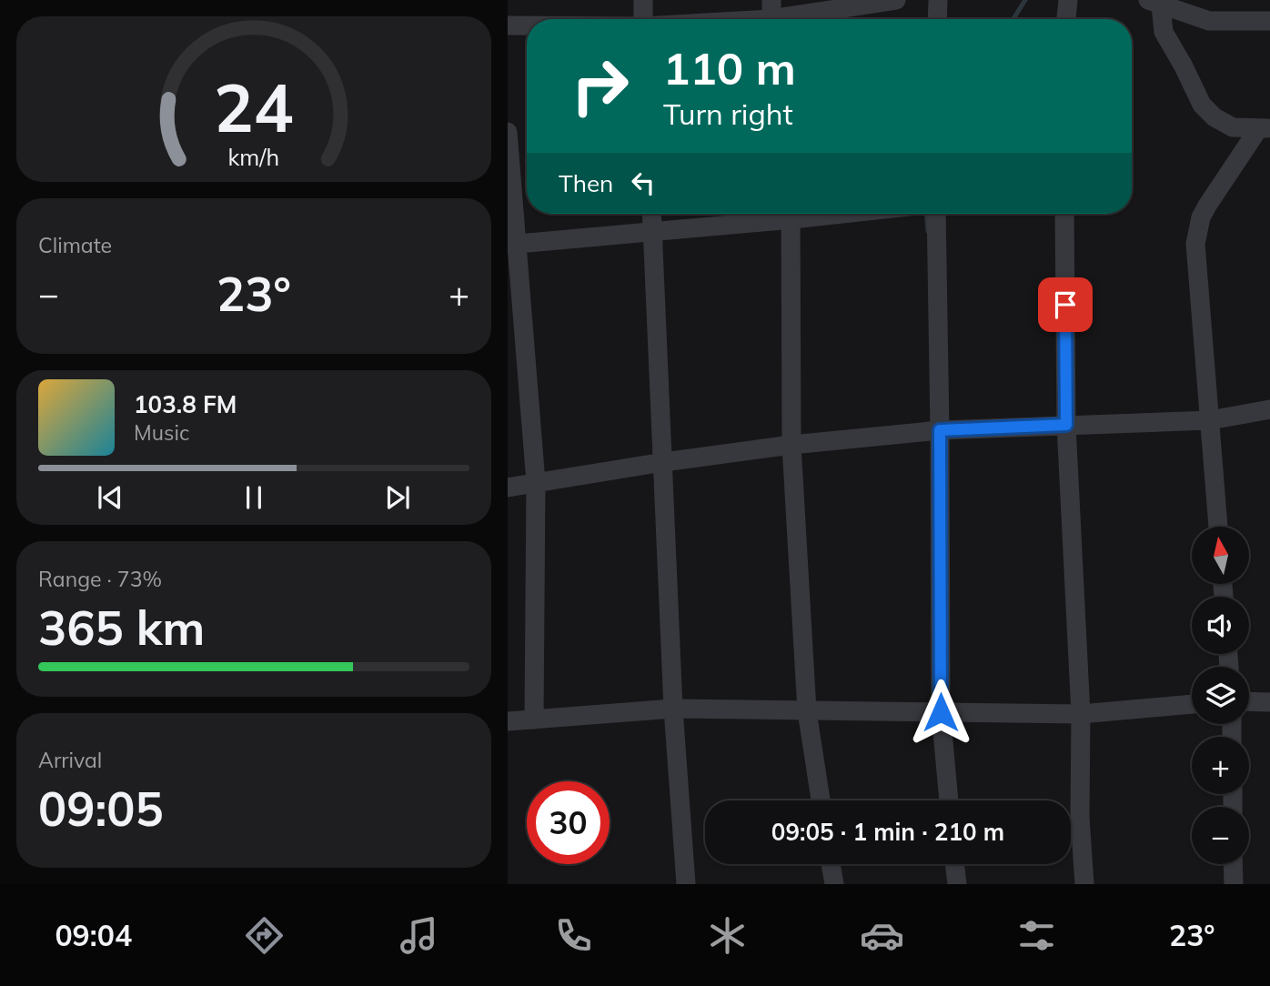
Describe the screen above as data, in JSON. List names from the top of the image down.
{
  "north": "top",
  "page": {
    "turn": ["110 m", "Turn right"],
    "then": "Then",
    "tile": [
      "Climate",
      ["Range · 73%", "365 km"],
      ["Arrival", "09:05"]
    ],
    "heat": ["−", "23°", "+"],
    "song": ["103.8 FM", "Music"],
    "map_buttons": ["+", "−"],
    "limit": "30",
    "trip": "09:05 · 1 min · 210 m",
    "tabs": ["09:04", "23°"],
    "gauge": ["24", "km/h"]
  }
}
